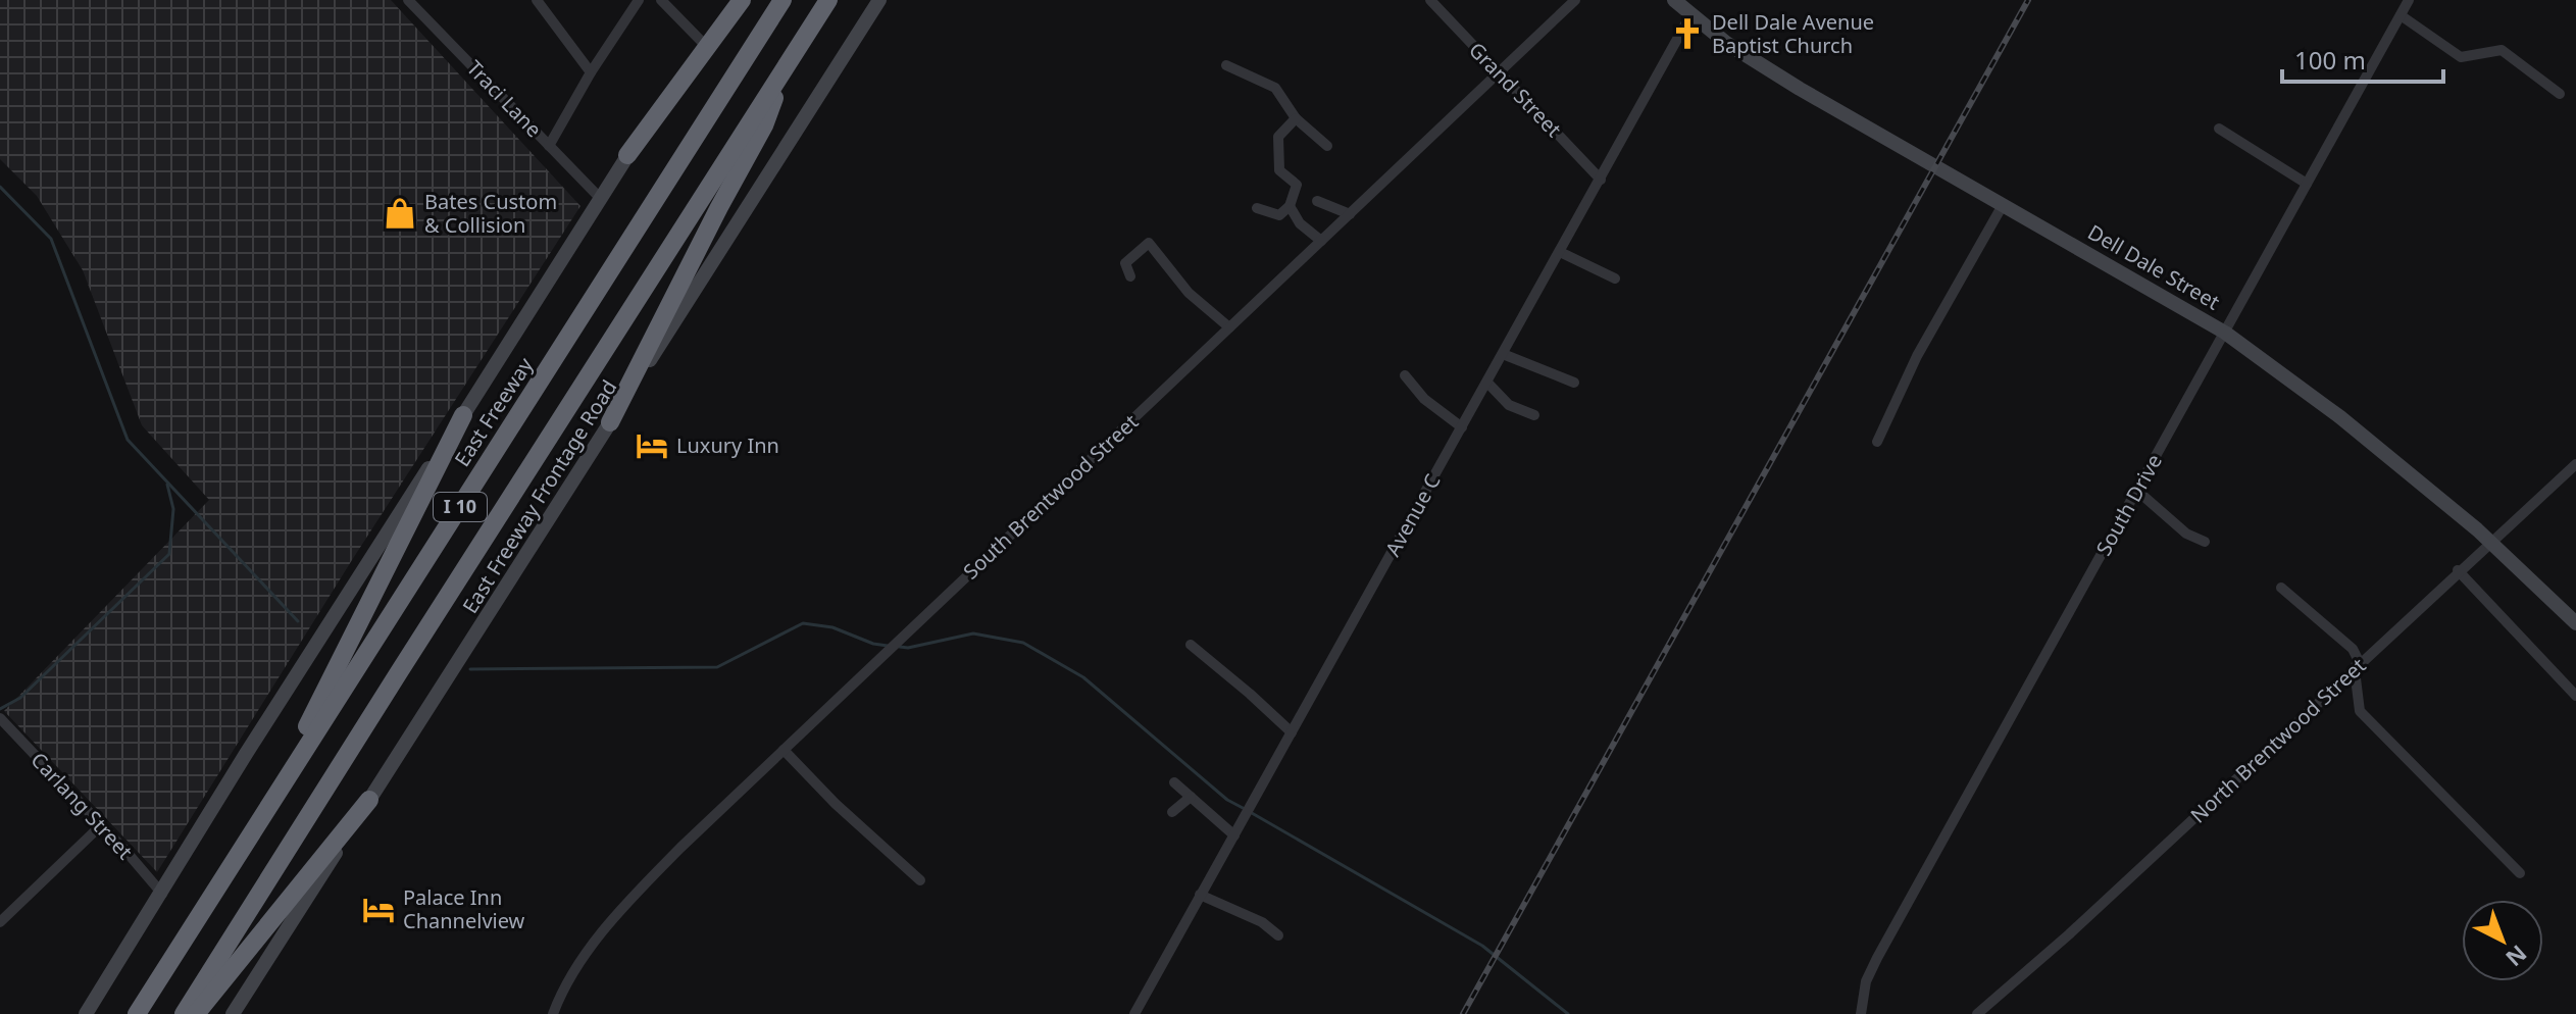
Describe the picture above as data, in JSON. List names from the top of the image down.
{
  "streets": {
    "highway": ["East Freeway", "I 10"],
    "main road": ["Dell Dale Street", "East Freeway Frontage Road"],
    "street": [
      "Grand Street",
      "Traci Lane",
      "South Brentwood Street",
      "South Drive",
      "Avenue C",
      "North Brentwood Street",
      "Carlang Street"
    ]
  },
  "crossings": [
    ["Grand Street", "South Brentwood Street"],
    ["Grand Street", "Avenue C"],
    ["Dell Dale Street", "South Drive"],
    ["Dell Dale Street", "Avenue C"],
    ["Dell Dale Street", "North Brentwood Street"]
  ],
  "places": {
    "church": ["Dell Dale Avenue Baptist Church"],
    "shop": ["Bates Custom & Collision"],
    "hotel": ["Luxury Inn", "Palace Inn Channelview"]
  },
  "scale_bar": "100 m",
  "north": "bottom right"
}
